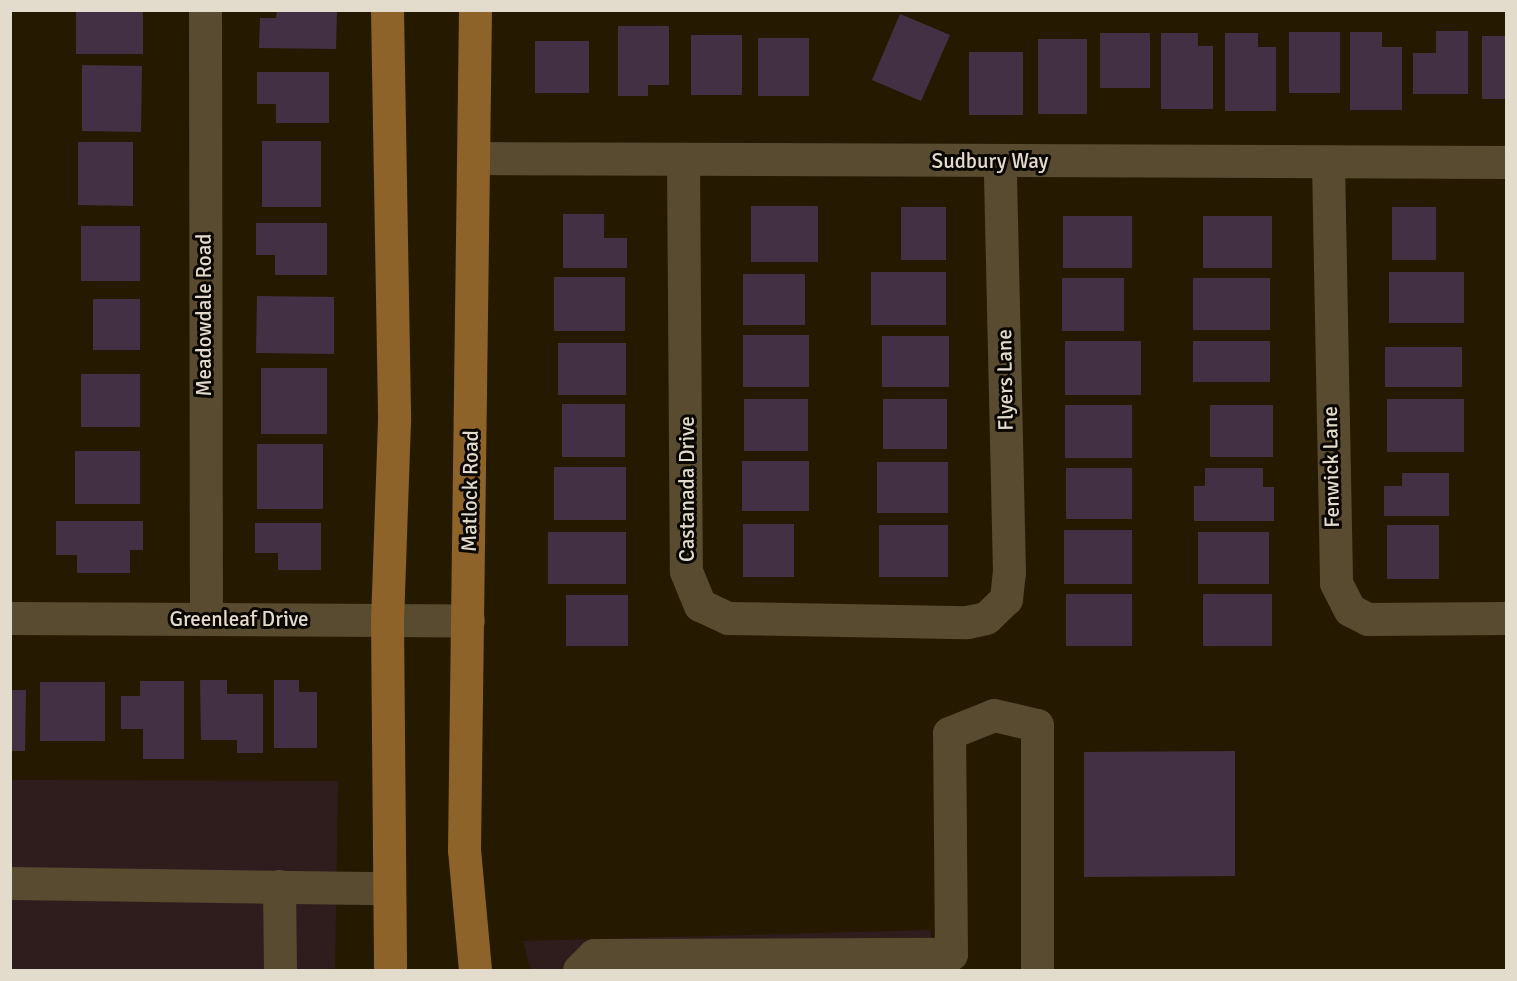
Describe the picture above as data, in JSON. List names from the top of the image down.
{
  "streets": {
    "main road": ["Matlock Road"],
    "street": [
      "Sudbury Way",
      "Meadowdale Road",
      "Flyers Lane",
      "Fenwick Lane",
      "Castanada Drive",
      "Greenleaf Drive"
    ]
  },
  "crossings": [
    ["Sudbury Way", "Flyers Lane"],
    ["Sudbury Way", "Fenwick Lane"],
    ["Sudbury Way", "Castanada Drive"],
    ["Sudbury Way", "Matlock Road"],
    ["Meadowdale Road", "Greenleaf Drive"],
    ["Flyers Lane", "Castanada Drive"],
    ["Matlock Road", "Greenleaf Drive"]
  ]
}
